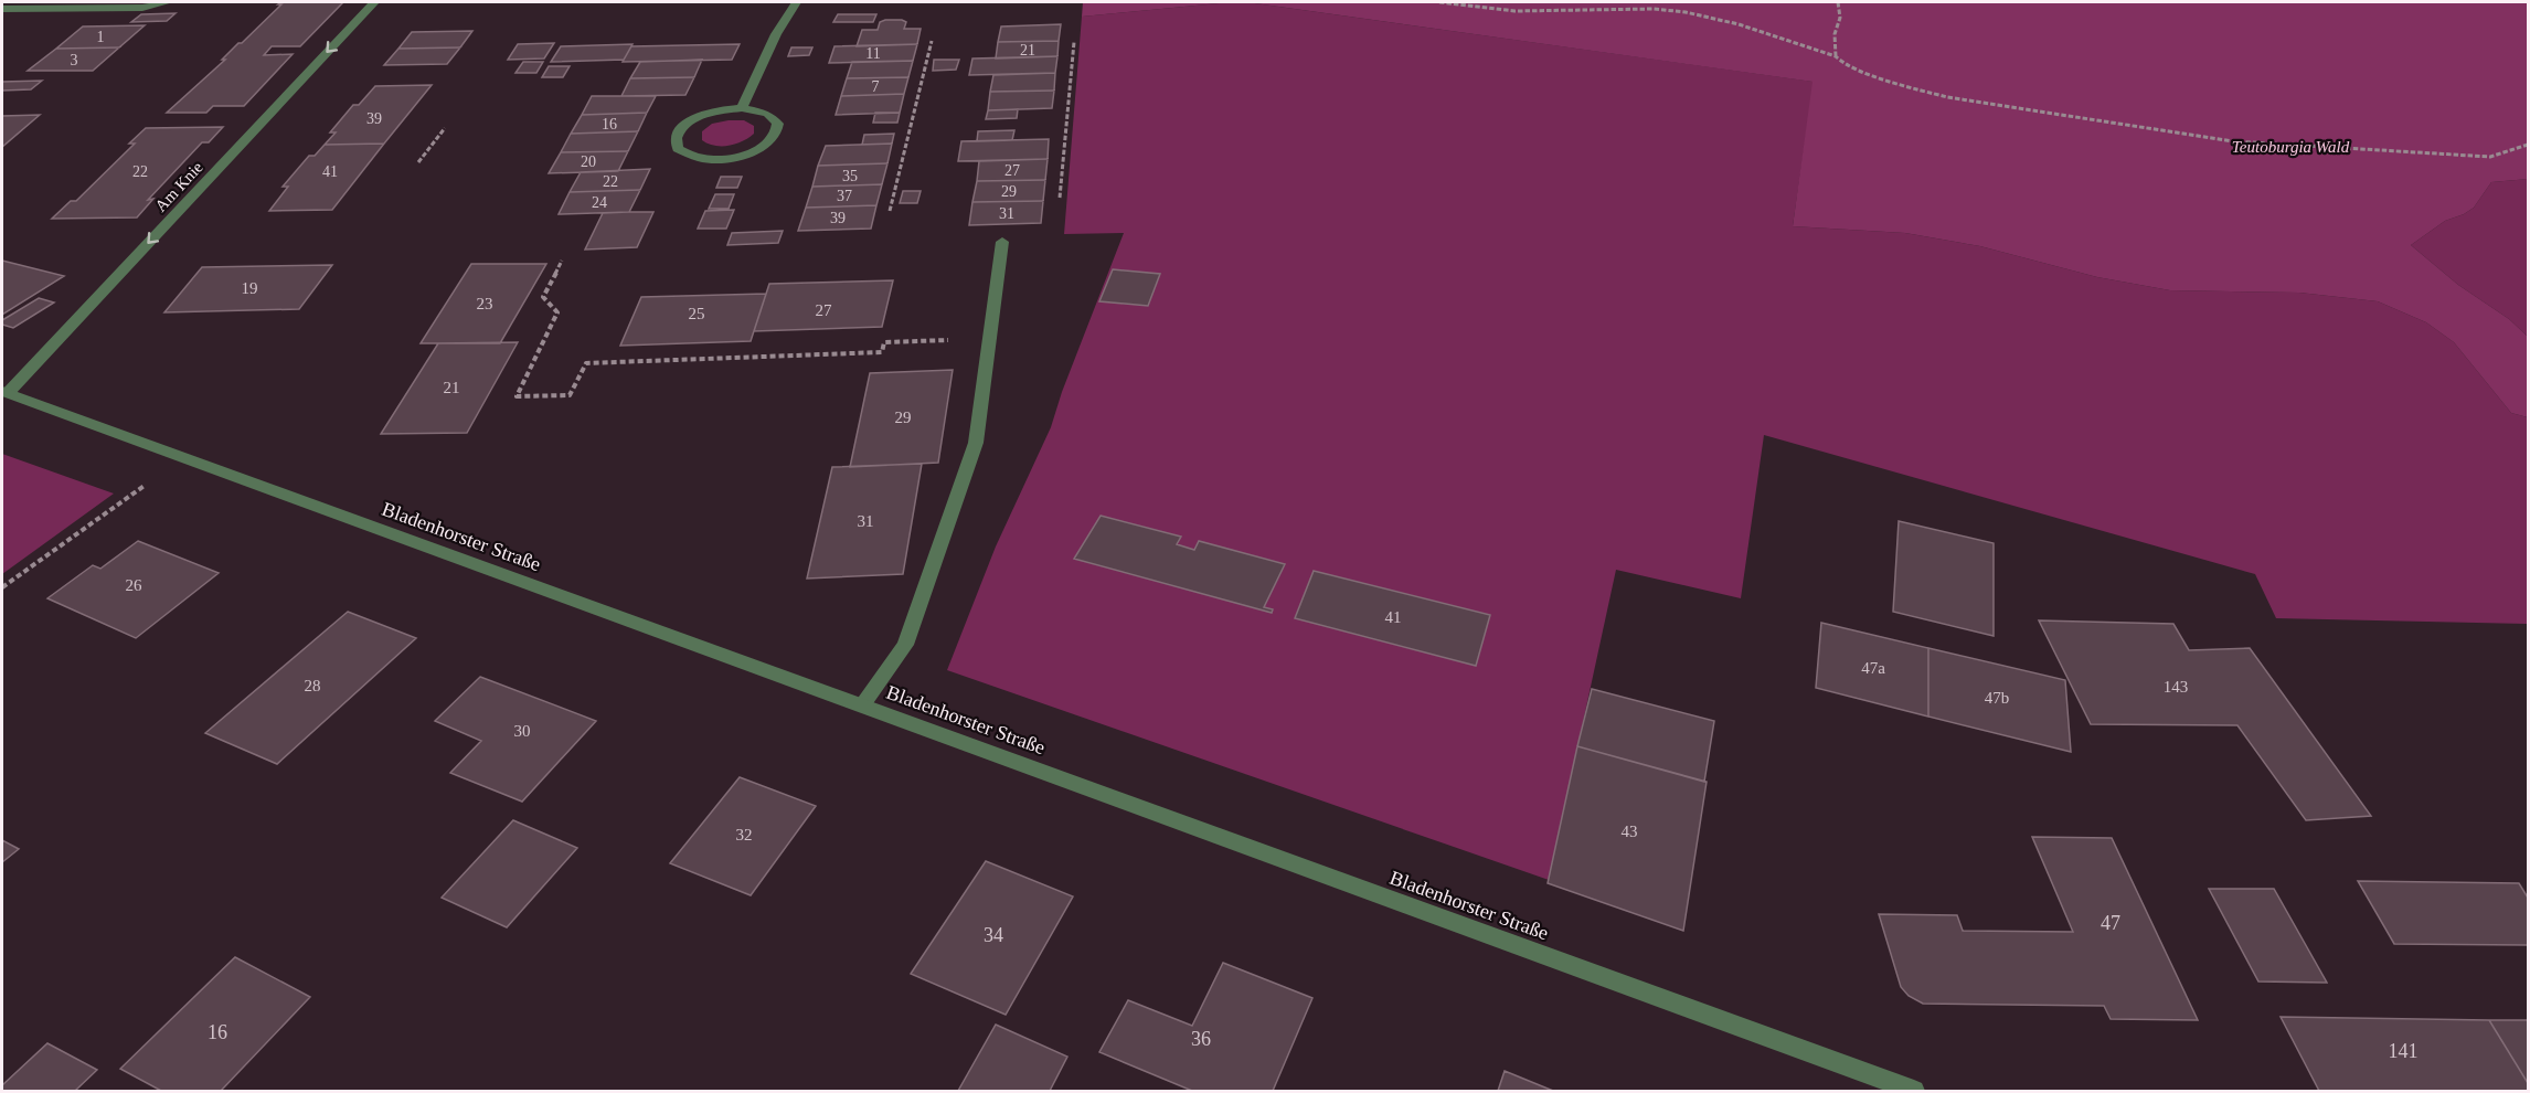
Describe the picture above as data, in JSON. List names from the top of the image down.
{
  "streets": {
    "street": ["Am Knie", "Bladenhorster Straße"]
  },
  "crossings": [
    ["Am Knie", "Bladenhorster Straße"]
  ],
  "one_way": ["Am Knie"],
  "parks": ["Teutoburgia Wald"],
  "house_numbers": [
    "1",
    "21",
    "11",
    "3",
    "7",
    "39",
    "16",
    "20",
    "27",
    "22",
    "41",
    "35",
    "22",
    "29",
    "37",
    "24",
    "31",
    "39",
    "19",
    "23",
    "27",
    "25",
    "21",
    "29",
    "31",
    "26",
    "41",
    "47a",
    "28",
    "143",
    "47b",
    "30",
    "43",
    "32",
    "47",
    "34",
    "16",
    "36",
    "141"
  ]
}
